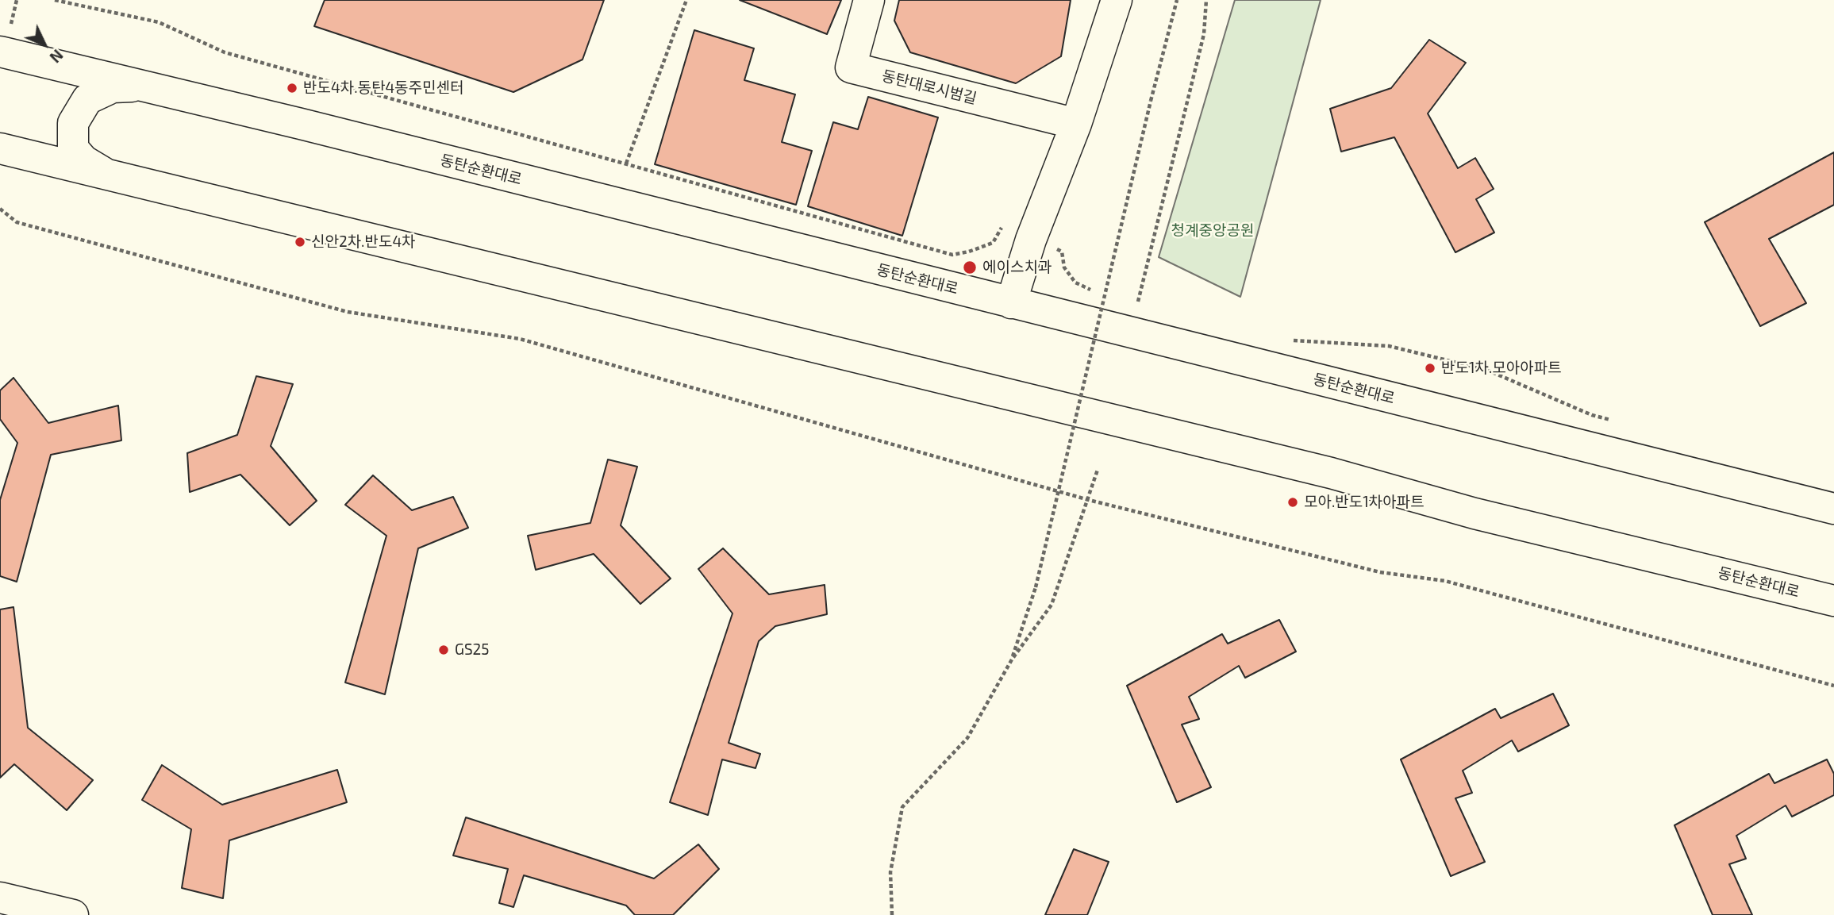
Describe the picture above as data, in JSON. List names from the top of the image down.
{
  "streets": {
    "street": ["동탄대로시범길", "동탄순환대로"]
  },
  "parks": ["청계중앙공원"],
  "places": [
    "반도4차.동탄4동주민센터",
    "신안2차.반도4차",
    "에이스치과",
    "반도1차.모아아파트",
    "모아.반도1차아파트",
    "GS25"
  ],
  "north": "bottom right"
}
